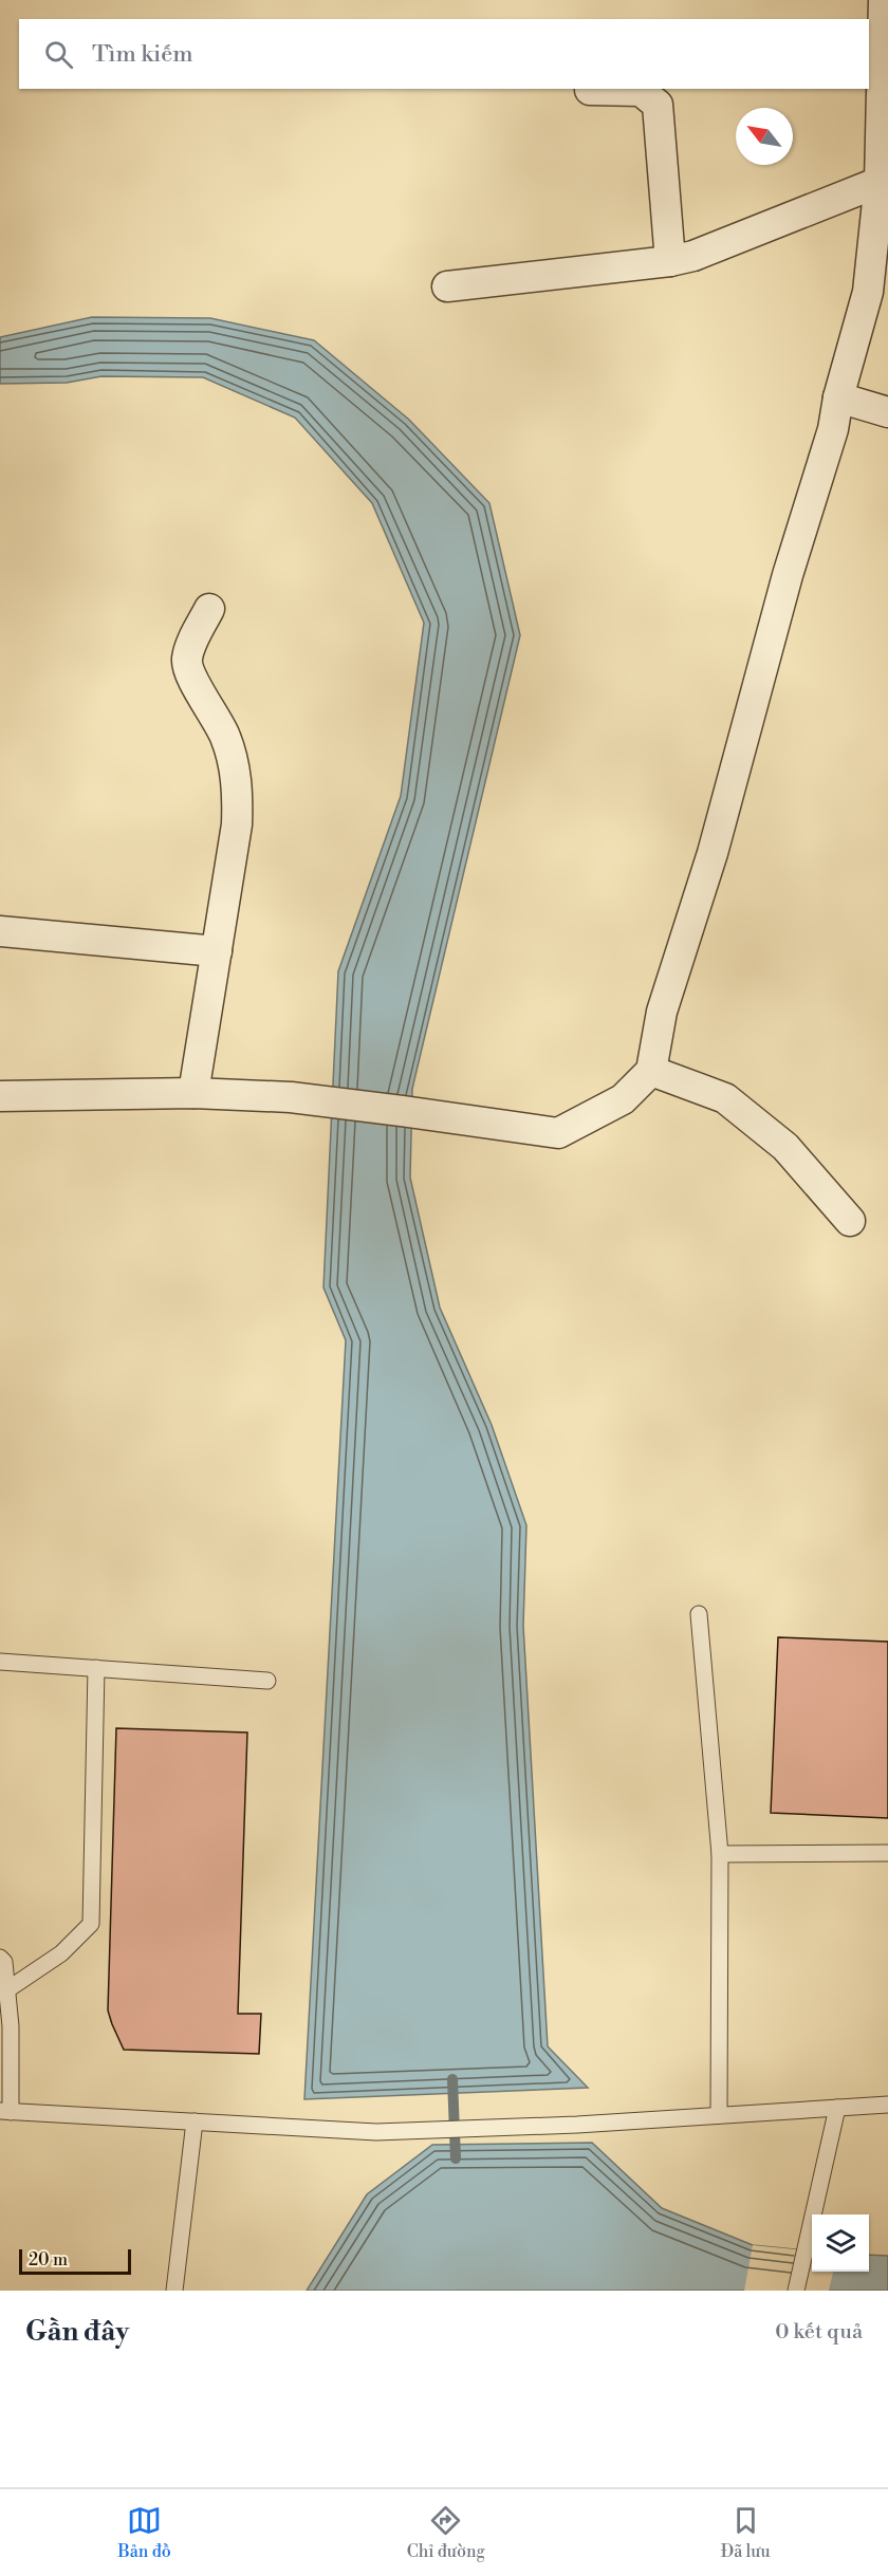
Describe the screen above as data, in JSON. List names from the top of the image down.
{
  "scale_bar": "20 m",
  "north": "top left",
  "page": {
    "search": "Tìm kiếm",
    "scale": "20 m",
    "heading": ["Gần đây", "0 kết quả"],
    "nav": ["Bản đồ", "Chỉ đường", "Đã lưu"]
  }
}
